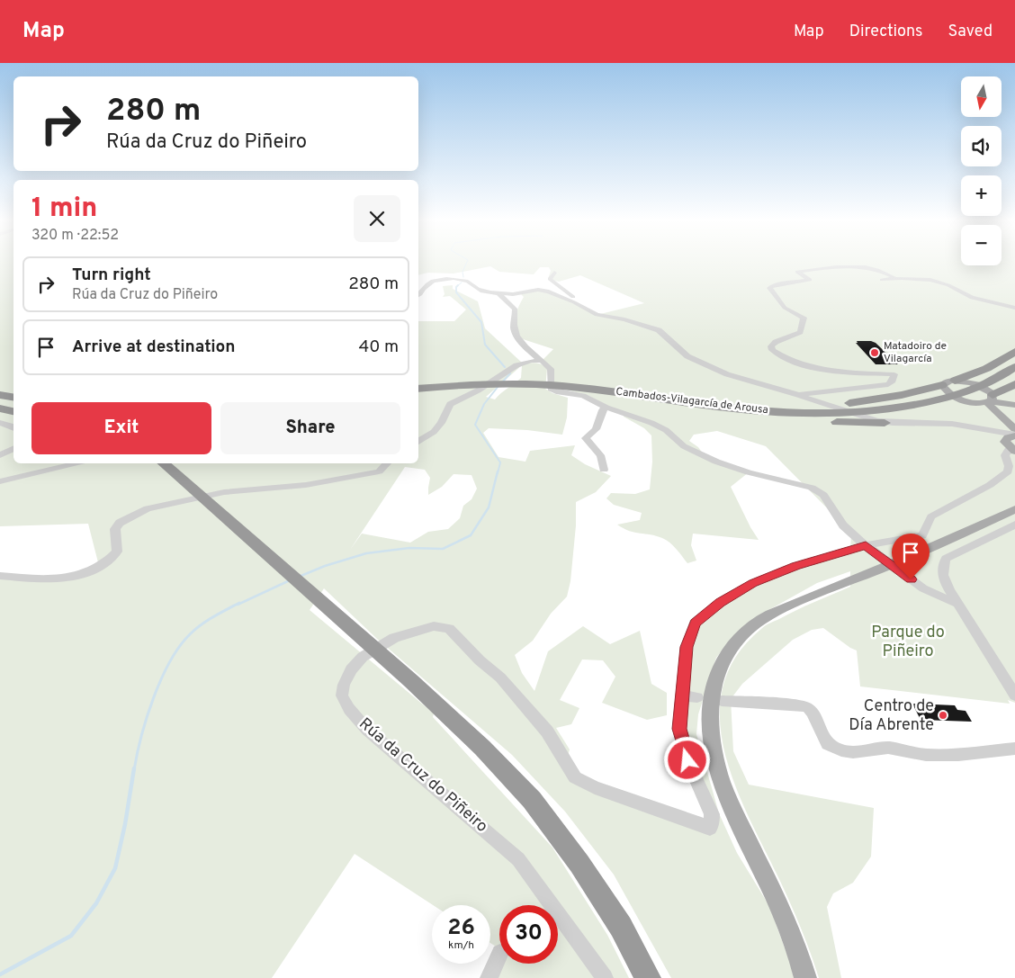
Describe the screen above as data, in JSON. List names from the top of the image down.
{
  "streets": {
    "highway": ["Cambados-Vilagarcía de Arousa"],
    "street": ["Rúa da Cruz do Piñeiro"]
  },
  "parks": ["Parque do Piñeiro"],
  "places": ["Matadoiro de Vilagarcía", "Centro de Día Abrente"],
  "north": "bottom",
  "page": {
    "header": "Map",
    "nav": ["Map", "Directions", "Saved"],
    "map_buttons": ["+", "−"],
    "turn": ["280 m", "Rúa da Cruz do Piñeiro"],
    "heading": ["1 min", "320 m · 22:52"],
    "list": [
      {
        "name": "Turn right",
        "note": "Rúa da Cruz do Piñeiro",
        "value": "280 m"
      },
      {
        "name": "Arrive at destination",
        "value": "40 m"
      }
    ],
    "buttons": ["Exit", "Share"],
    "speed": "26 km/h",
    "limit": "30"
  }
}
